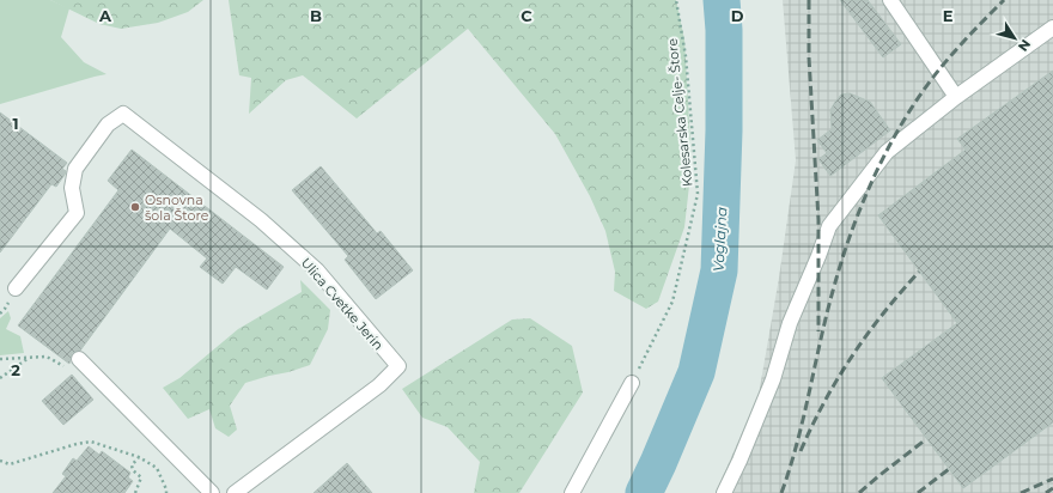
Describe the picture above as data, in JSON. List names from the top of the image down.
{
  "streets": {
    "street": ["Ulica Cvetke Jerin"],
    "path": ["Kolesarska Celje- Štore"]
  },
  "water": ["Voglajna"],
  "places": ["Osnovna šola Štore"],
  "north": "bottom right",
  "grid": {
    "columns": [
      "A",
      "B",
      "C",
      "D",
      "E"
    ],
    "rows": ["1", "2"]
  }
}
